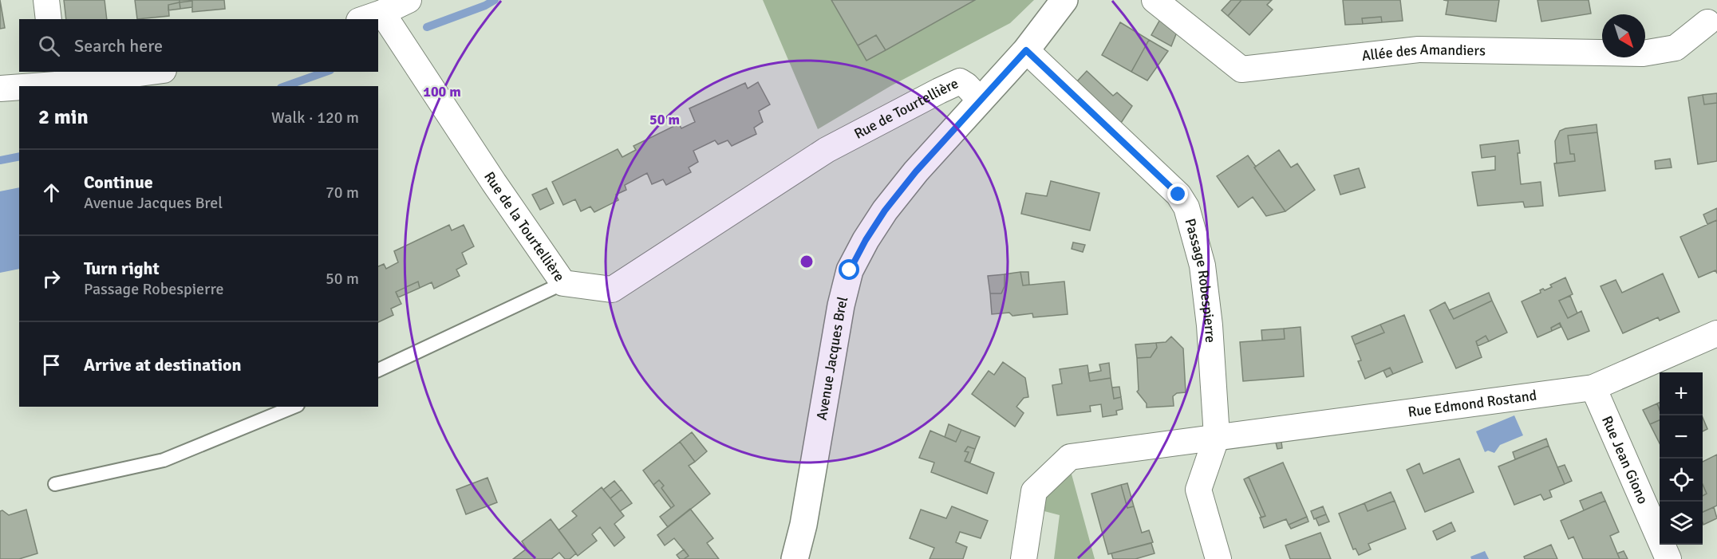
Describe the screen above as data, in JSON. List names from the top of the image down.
{
  "streets": {
    "main road": ["Avenue Jacques Brel"],
    "street": [
      "Allée des Amandiers",
      "Rue de Tourtellière",
      "Rue de la Tourtellière",
      "Passage Robespierre",
      "Rue Edmond Rostand",
      "Rue Jean Giono"
    ]
  },
  "crossings": [
    ["Rue de Tourtellière", "Rue de la Tourtellière"],
    ["Rue de Tourtellière", "Avenue Jacques Brel"],
    ["Passage Robespierre", "Avenue Jacques Brel"],
    ["Passage Robespierre", "Rue Edmond Rostand"],
    ["Rue Edmond Rostand", "Rue Jean Giono"]
  ],
  "north": "bottom right",
  "page": {
    "search": "Search here",
    "heading": ["2 min", "Walk · 120 m"],
    "list": [
      ["Continue", "Avenue Jacques Brel", "70 m"],
      ["Turn right", "Passage Robespierre", "50 m"],
      "Arrive at destination"
    ],
    "map_buttons": ["+", "−"]
  },
  "rings": ["100 m", "50 m"]
}
